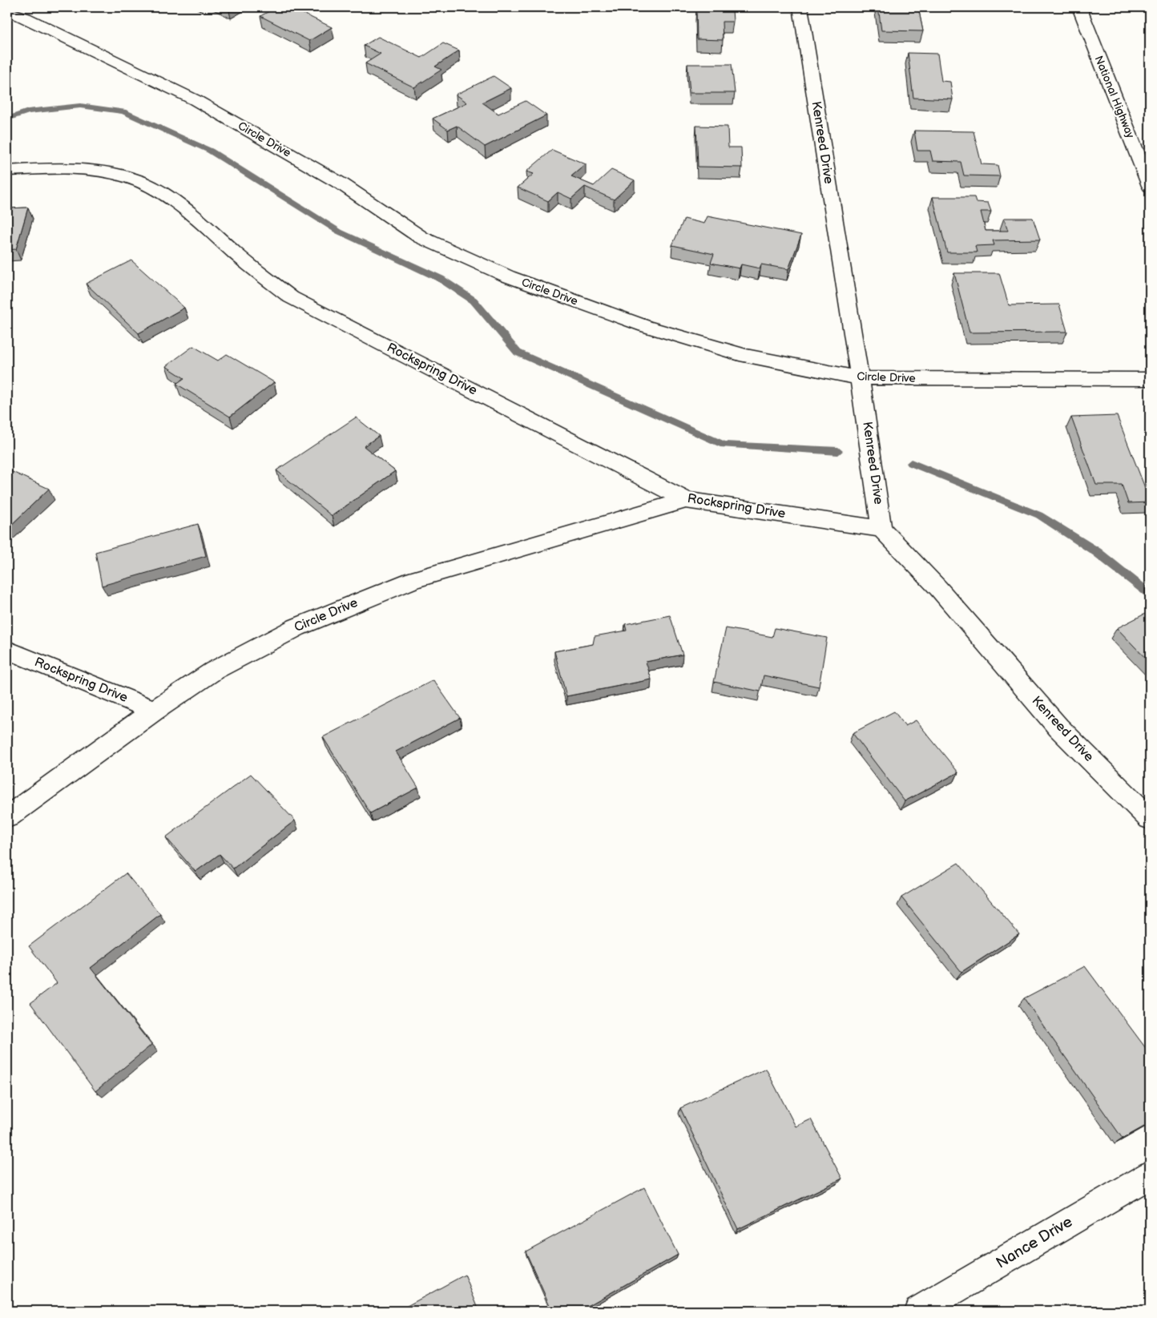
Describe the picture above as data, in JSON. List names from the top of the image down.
{
  "streets": {
    "street": [
      "National Highway",
      "Circle Drive",
      "Kenreed Drive",
      "Rockspring Drive",
      "Nance Drive"
    ]
  },
  "crossings": [
    ["Circle Drive", "Kenreed Drive"],
    ["Circle Drive", "Rockspring Drive"],
    ["Kenreed Drive", "Rockspring Drive"]
  ]
}
